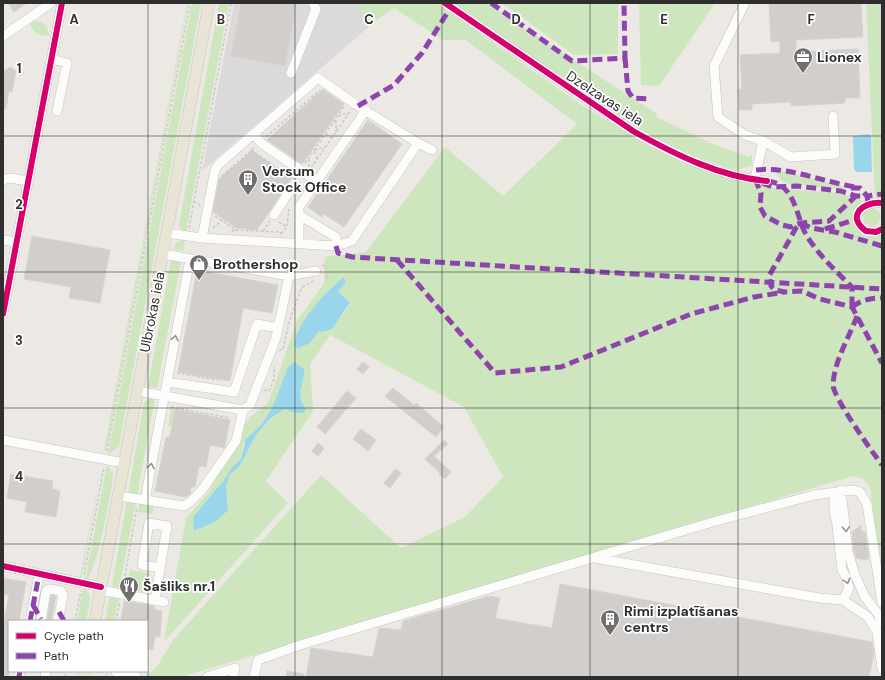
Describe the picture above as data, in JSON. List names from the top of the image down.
{
  "streets": {
    "main road": ["Ulbrokas iela"],
    "street": ["Dzelzavas iela"]
  },
  "places": {
    "office": ["Lionex"],
    "building": ["Versum Stock Office", "Rimi izplatīšanas centrs"],
    "shop": ["Brothershop"],
    "restaurant": ["Šašliks nr.1"]
  },
  "legend": ["Cycle path", "Path"],
  "grid": {
    "columns": [
      "A",
      "B",
      "C",
      "D",
      "E",
      "F"
    ],
    "rows": [
      "1",
      "2",
      "3",
      "4"
    ]
  }
}
